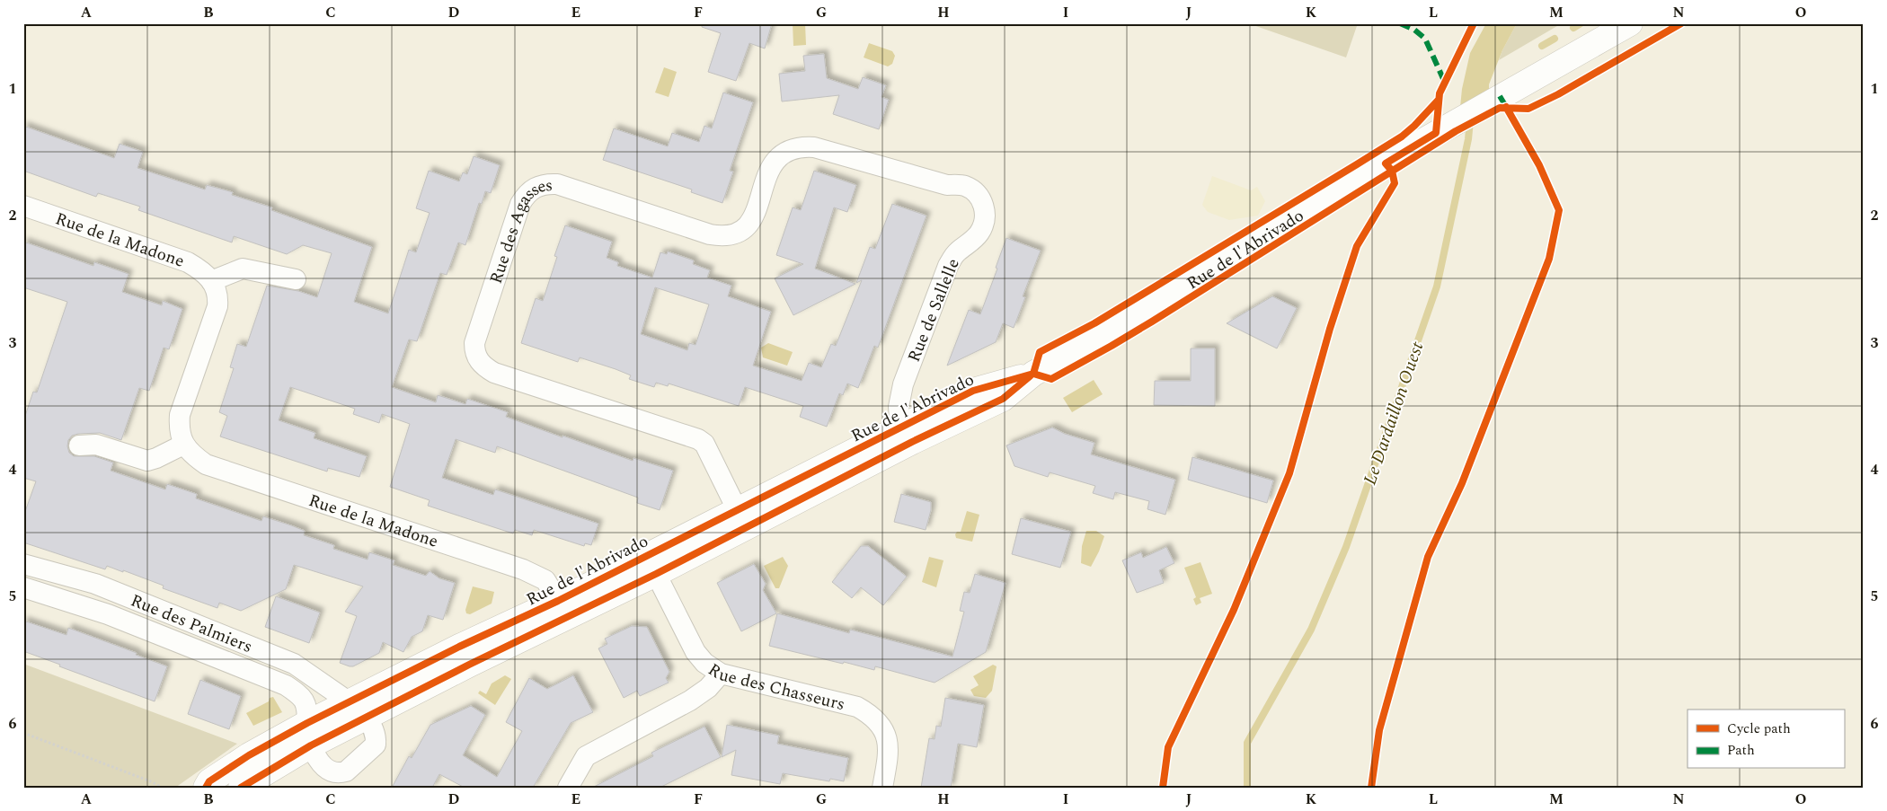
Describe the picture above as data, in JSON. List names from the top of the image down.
{
  "streets": {
    "street": [
      "Rue des Agasses",
      "Rue de la Madone",
      "Rue de l'Abrivado",
      "Rue de Sallelle",
      "Rue des Palmiers",
      "Rue des Chasseurs"
    ]
  },
  "crossings": [
    ["Rue des Agasses", "Rue de l'Abrivado"],
    ["Rue des Agasses", "Rue de Sallelle"],
    ["Rue de la Madone", "Rue de l'Abrivado"],
    ["Rue de l'Abrivado", "Rue de Sallelle"],
    ["Rue de l'Abrivado", "Rue des Palmiers"],
    ["Rue de l'Abrivado", "Rue des Chasseurs"]
  ],
  "water": ["Le Dardaillon Ouest"],
  "legend": ["Cycle path", "Path"],
  "grid": {
    "columns": [
      "A",
      "B",
      "C",
      "D",
      "E",
      "F",
      "G",
      "H",
      "I",
      "J",
      "K",
      "L",
      "M",
      "N",
      "O"
    ],
    "rows": [
      "1",
      "2",
      "3",
      "4",
      "5",
      "6"
    ]
  }
}
